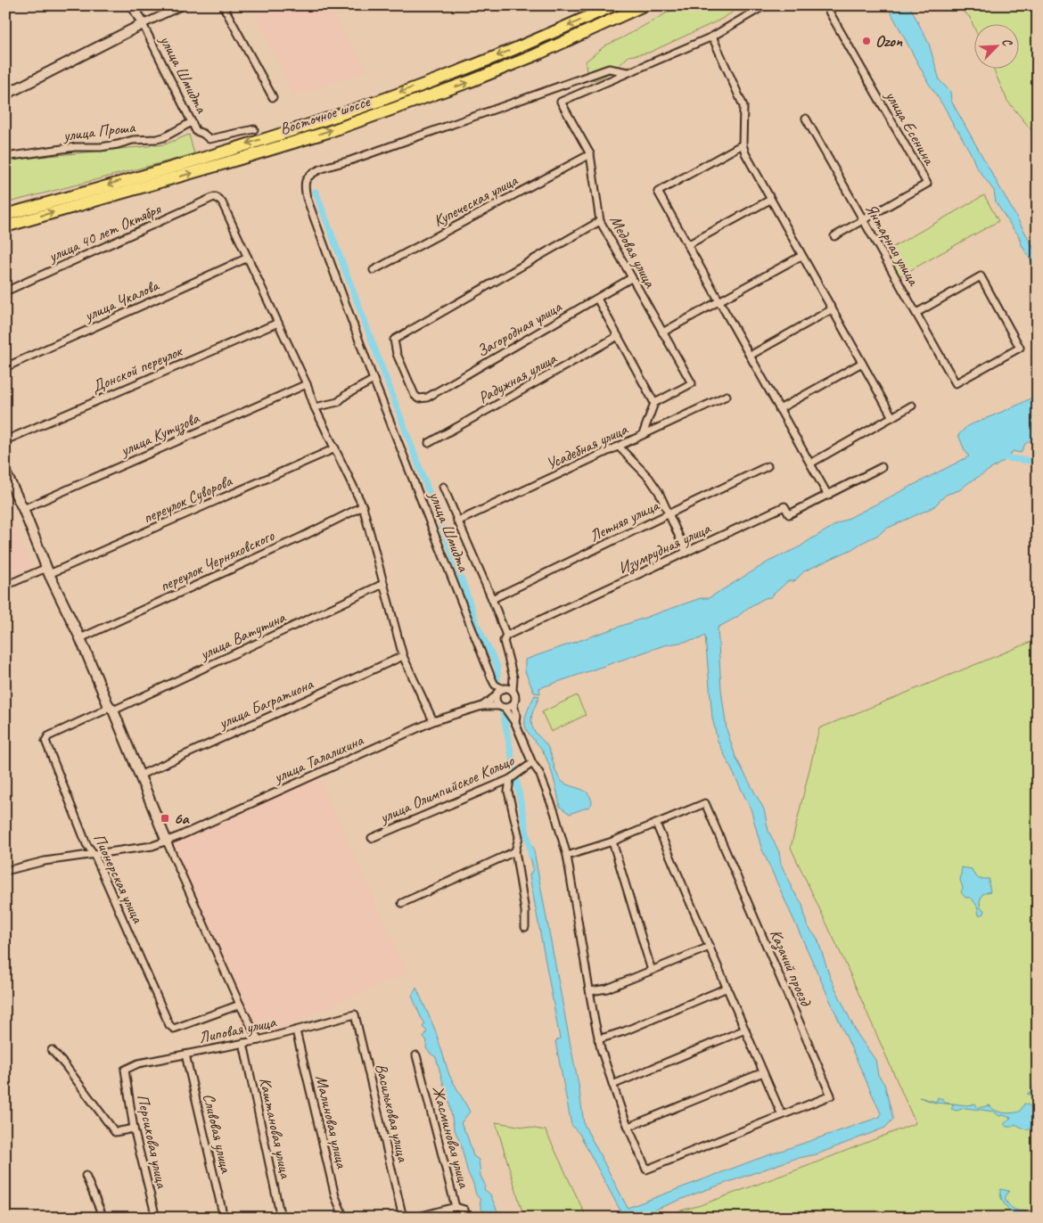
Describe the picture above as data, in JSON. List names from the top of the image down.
{
  "streets": {
    "highway": ["Восточное шоссе"],
    "street": [
      "улица Шмидта",
      "улица Есенина",
      "улица Проша",
      "Купеческая улица",
      "улица 40 лет Октября",
      "Янтарная улица",
      "Медовая улица",
      "улица Чкалова",
      "Загородная улица",
      "Донской переулок",
      "Радужная улица",
      "улица Кутузова",
      "Усадебная улица",
      "переулок Суворова",
      "Летняя улица",
      "Изумрудная улица",
      "переулок Черняховского",
      "улица Ватутина",
      "улица Багратиона",
      "улица Талалихина",
      "улица Олимпийское Кольцо",
      "Пионерская улица",
      "Казачий проезд",
      "Липовая улица",
      "Васильковая улица",
      "Малиновая улица",
      "Каштановая улица",
      "Сливовая улица",
      "Жасминовая улица",
      "Персиковая улица"
    ]
  },
  "crossings": [
    ["улица Шмидта", "улица Проша"],
    ["улица Шмидта", "Медовая улица"],
    ["улица Есенина", "Янтарная улица"],
    ["Купеческая улица", "Медовая улица"],
    ["улица 40 лет Октября", "улица Чкалова"],
    ["Медовая улица", "Загородная улица"],
    ["улица Ватутина", "Пионерская улица"],
    ["улица Талалихина", "Пионерская улица"],
    ["Липовая улица", "Васильковая улица"],
    ["Липовая улица", "Малиновая улица"],
    ["Липовая улица", "Каштановая улица"],
    ["Липовая улица", "Сливовая улица"],
    ["Липовая улица", "Персиковая улица"]
  ],
  "places": {
    "other": ["Ozon"],
    "transit": ["6а"]
  },
  "north": "top right"
}
